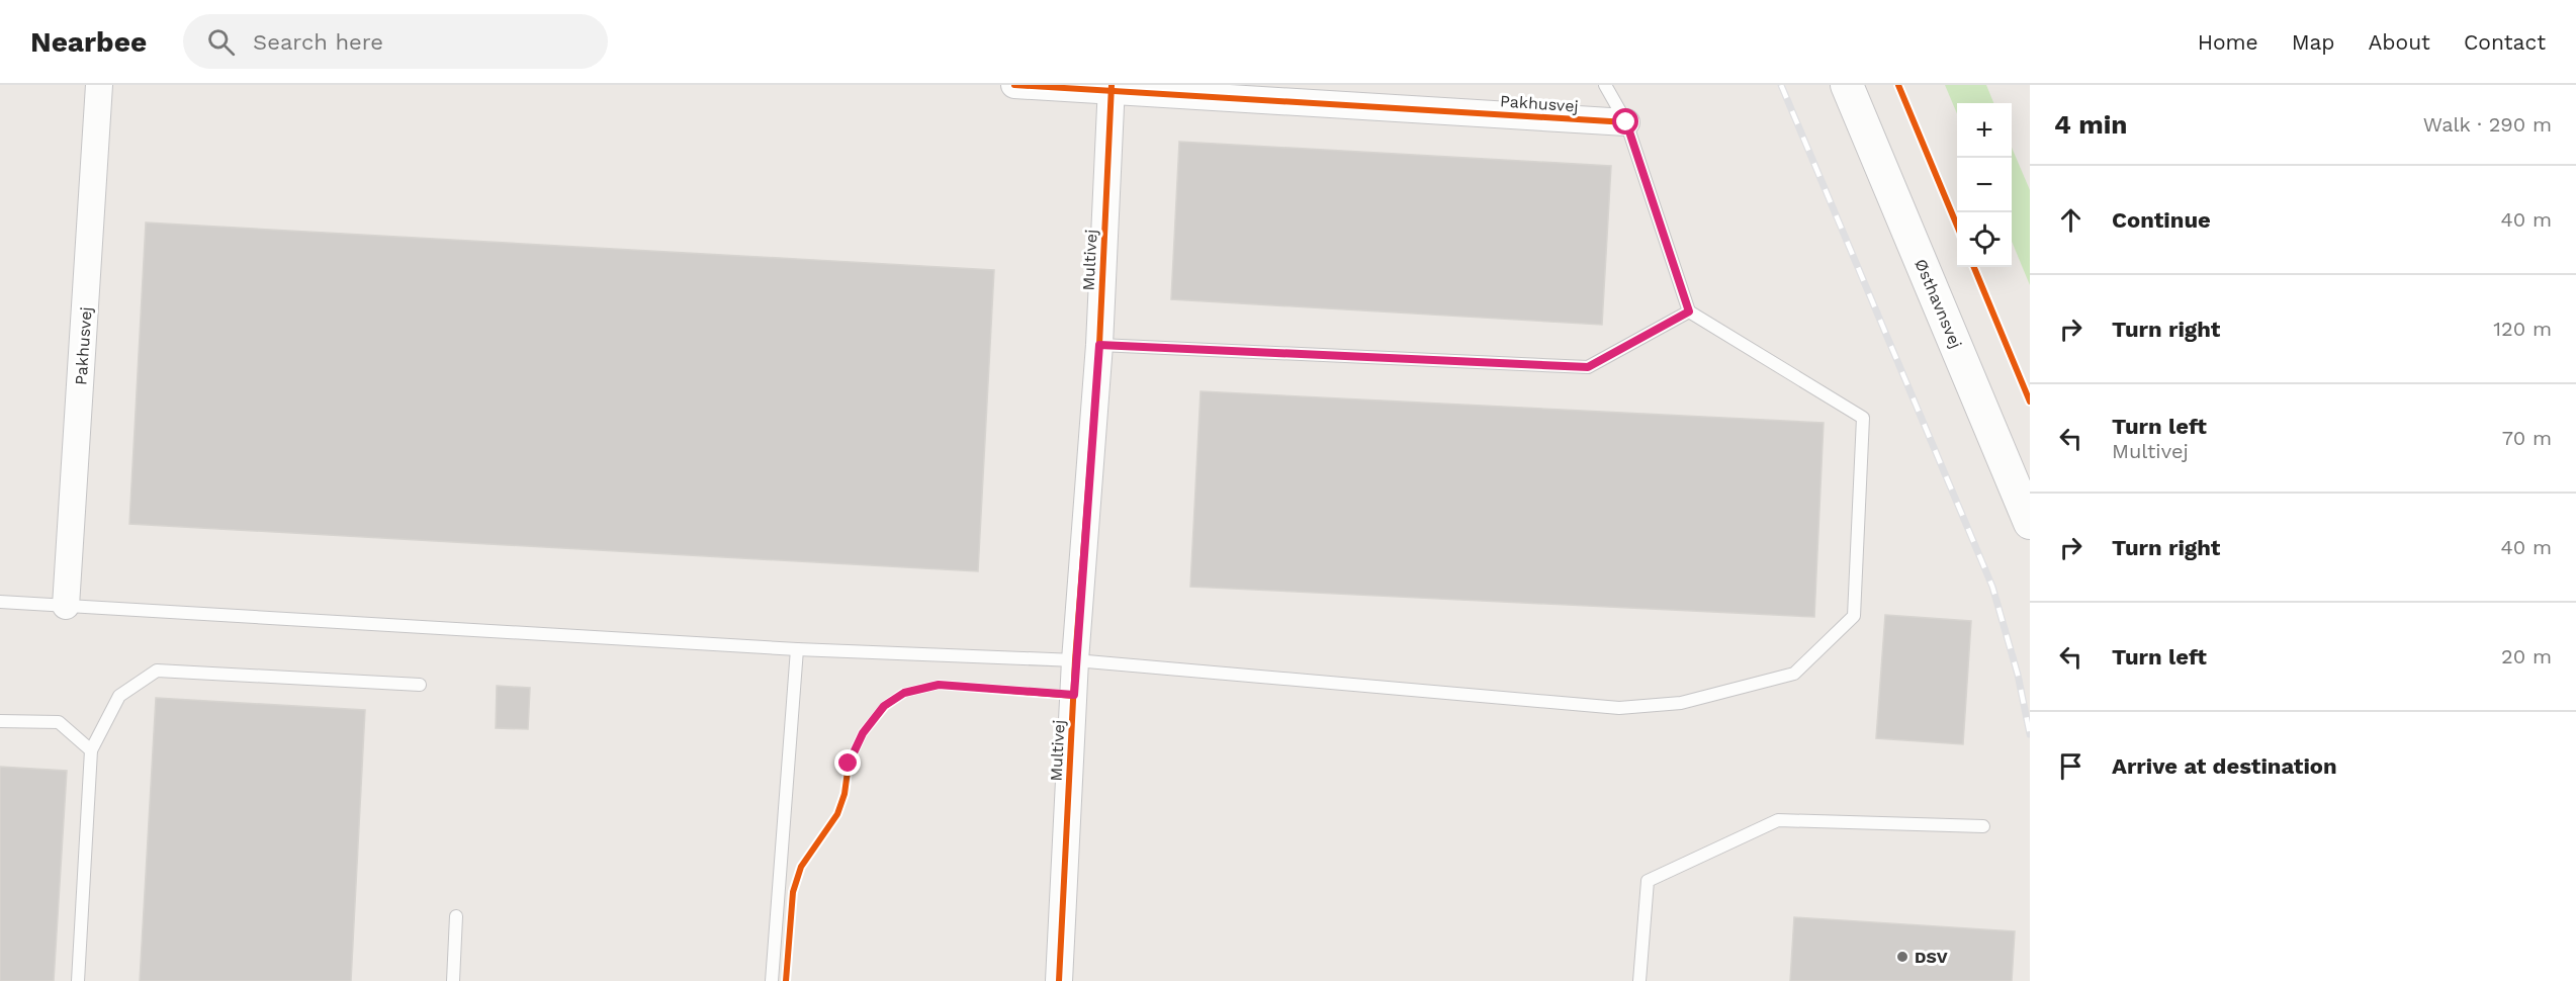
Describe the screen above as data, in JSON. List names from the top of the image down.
{
  "streets": {
    "street": ["Pakhusvej", "Multivej", "Østhavnsvej"]
  },
  "crossings": [
    ["Pakhusvej", "Multivej"]
  ],
  "places": ["DSV"],
  "page": {
    "header": "Nearbee",
    "search": "Search here",
    "nav": [
      "Home",
      "Map",
      "About",
      "Contact"
    ],
    "heading": ["4 min", "Walk · 290 m"],
    "map_buttons": ["+", "−"],
    "list": [
      ["Continue", "40 m"],
      ["Turn right", "120 m"],
      ["Turn left", "Multivej", "70 m"],
      ["Turn right", "40 m"],
      ["Turn left", "20 m"],
      "Arrive at destination"
    ]
  }
}
